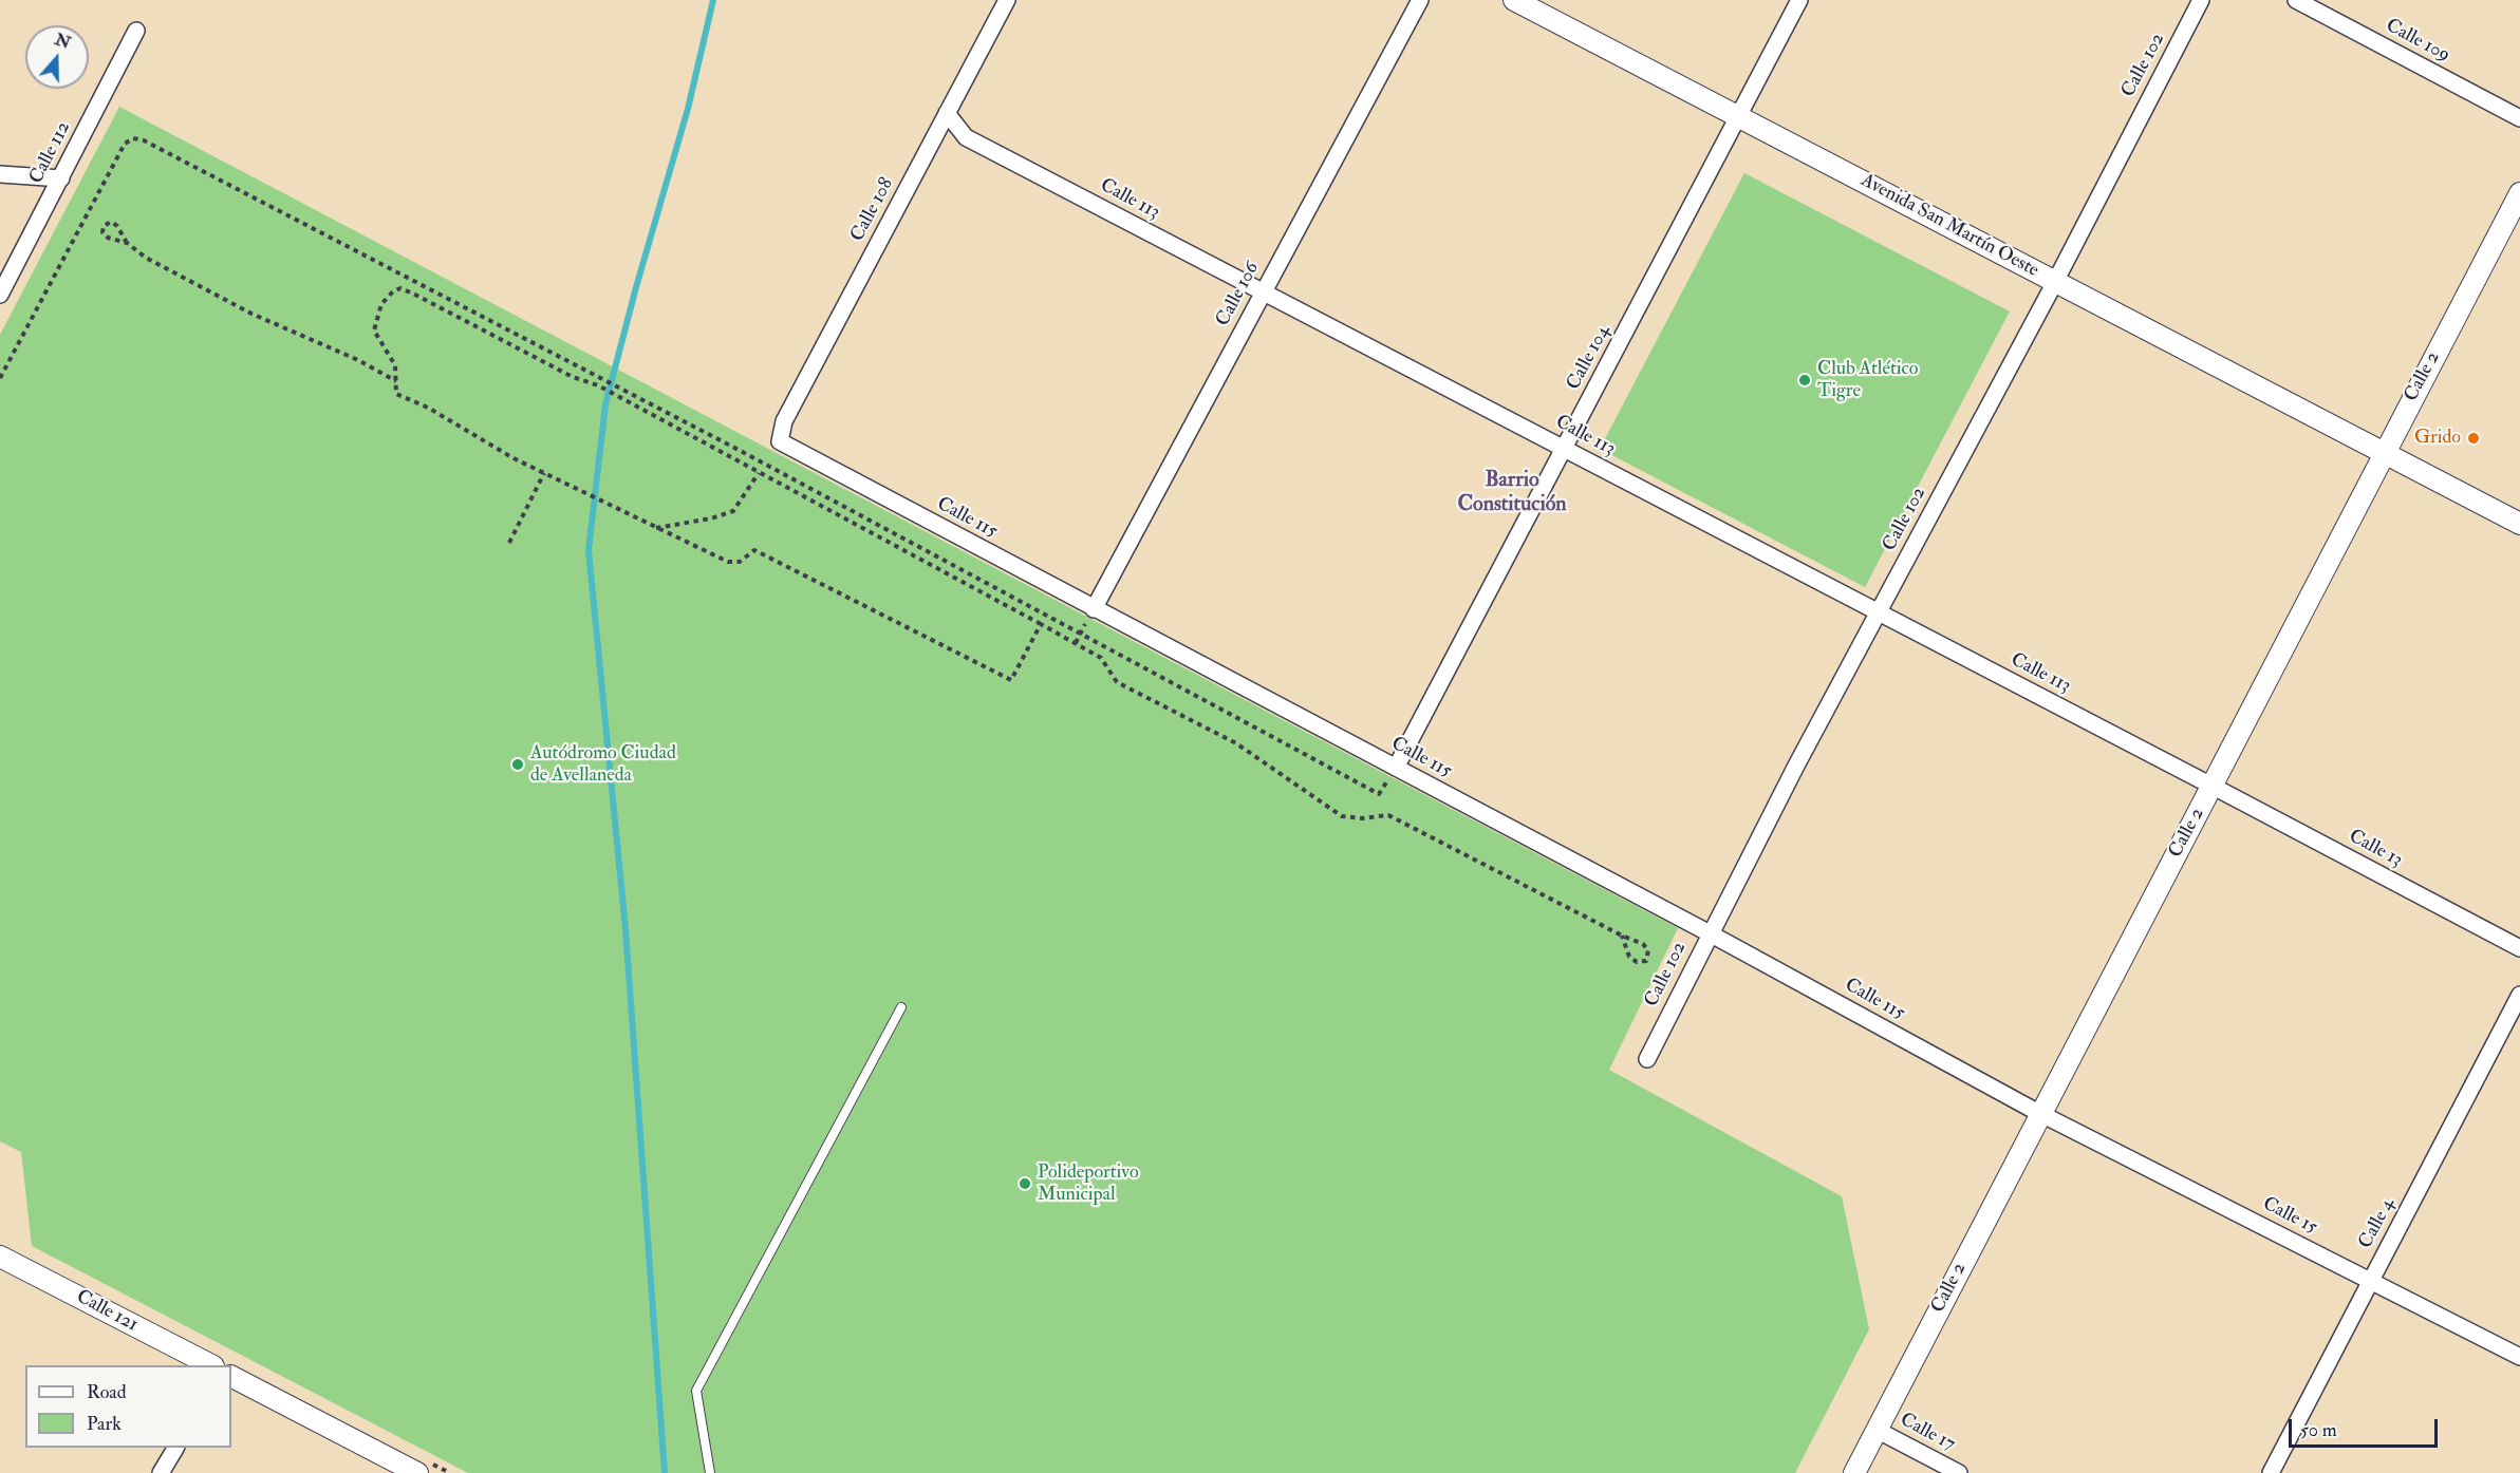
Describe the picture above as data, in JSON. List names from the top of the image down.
{
  "streets": {
    "street": [
      "Calle 109",
      "Calle 102",
      "Calle 112",
      "Calle 113",
      "Calle 108",
      "Avenida San Martín Oeste",
      "Calle 106",
      "Calle 104",
      "Calle 2",
      "Calle 115",
      "Calle 13",
      "Calle 15",
      "Calle 4",
      "Calle 121",
      "Calle 17"
    ]
  },
  "crossings": [
    ["Calle 102", "Calle 113"],
    ["Calle 102", "Avenida San Martín Oeste"],
    ["Calle 102", "Calle 115"],
    ["Calle 113", "Calle 108"],
    ["Calle 113", "Calle 106"],
    ["Calle 113", "Calle 104"],
    ["Calle 113", "Calle 2"],
    ["Calle 113", "Calle 13"],
    ["Calle 108", "Calle 115"],
    ["Avenida San Martín Oeste", "Calle 104"],
    ["Avenida San Martín Oeste", "Calle 2"],
    ["Calle 106", "Calle 115"],
    ["Calle 104", "Calle 115"],
    ["Calle 2", "Calle 115"],
    ["Calle 2", "Calle 13"],
    ["Calle 2", "Calle 15"],
    ["Calle 2", "Calle 17"],
    ["Calle 115", "Calle 15"],
    ["Calle 15", "Calle 4"]
  ],
  "districts": ["Barrio Constitución"],
  "places": [
    "Club Atlético Tigre",
    "Grido",
    "Autódromo Ciudad de Avellaneda",
    "Polideportivo Municipal"
  ],
  "legend": ["Road", "Park"],
  "scale_bar": "50 m",
  "north": "top"
}
